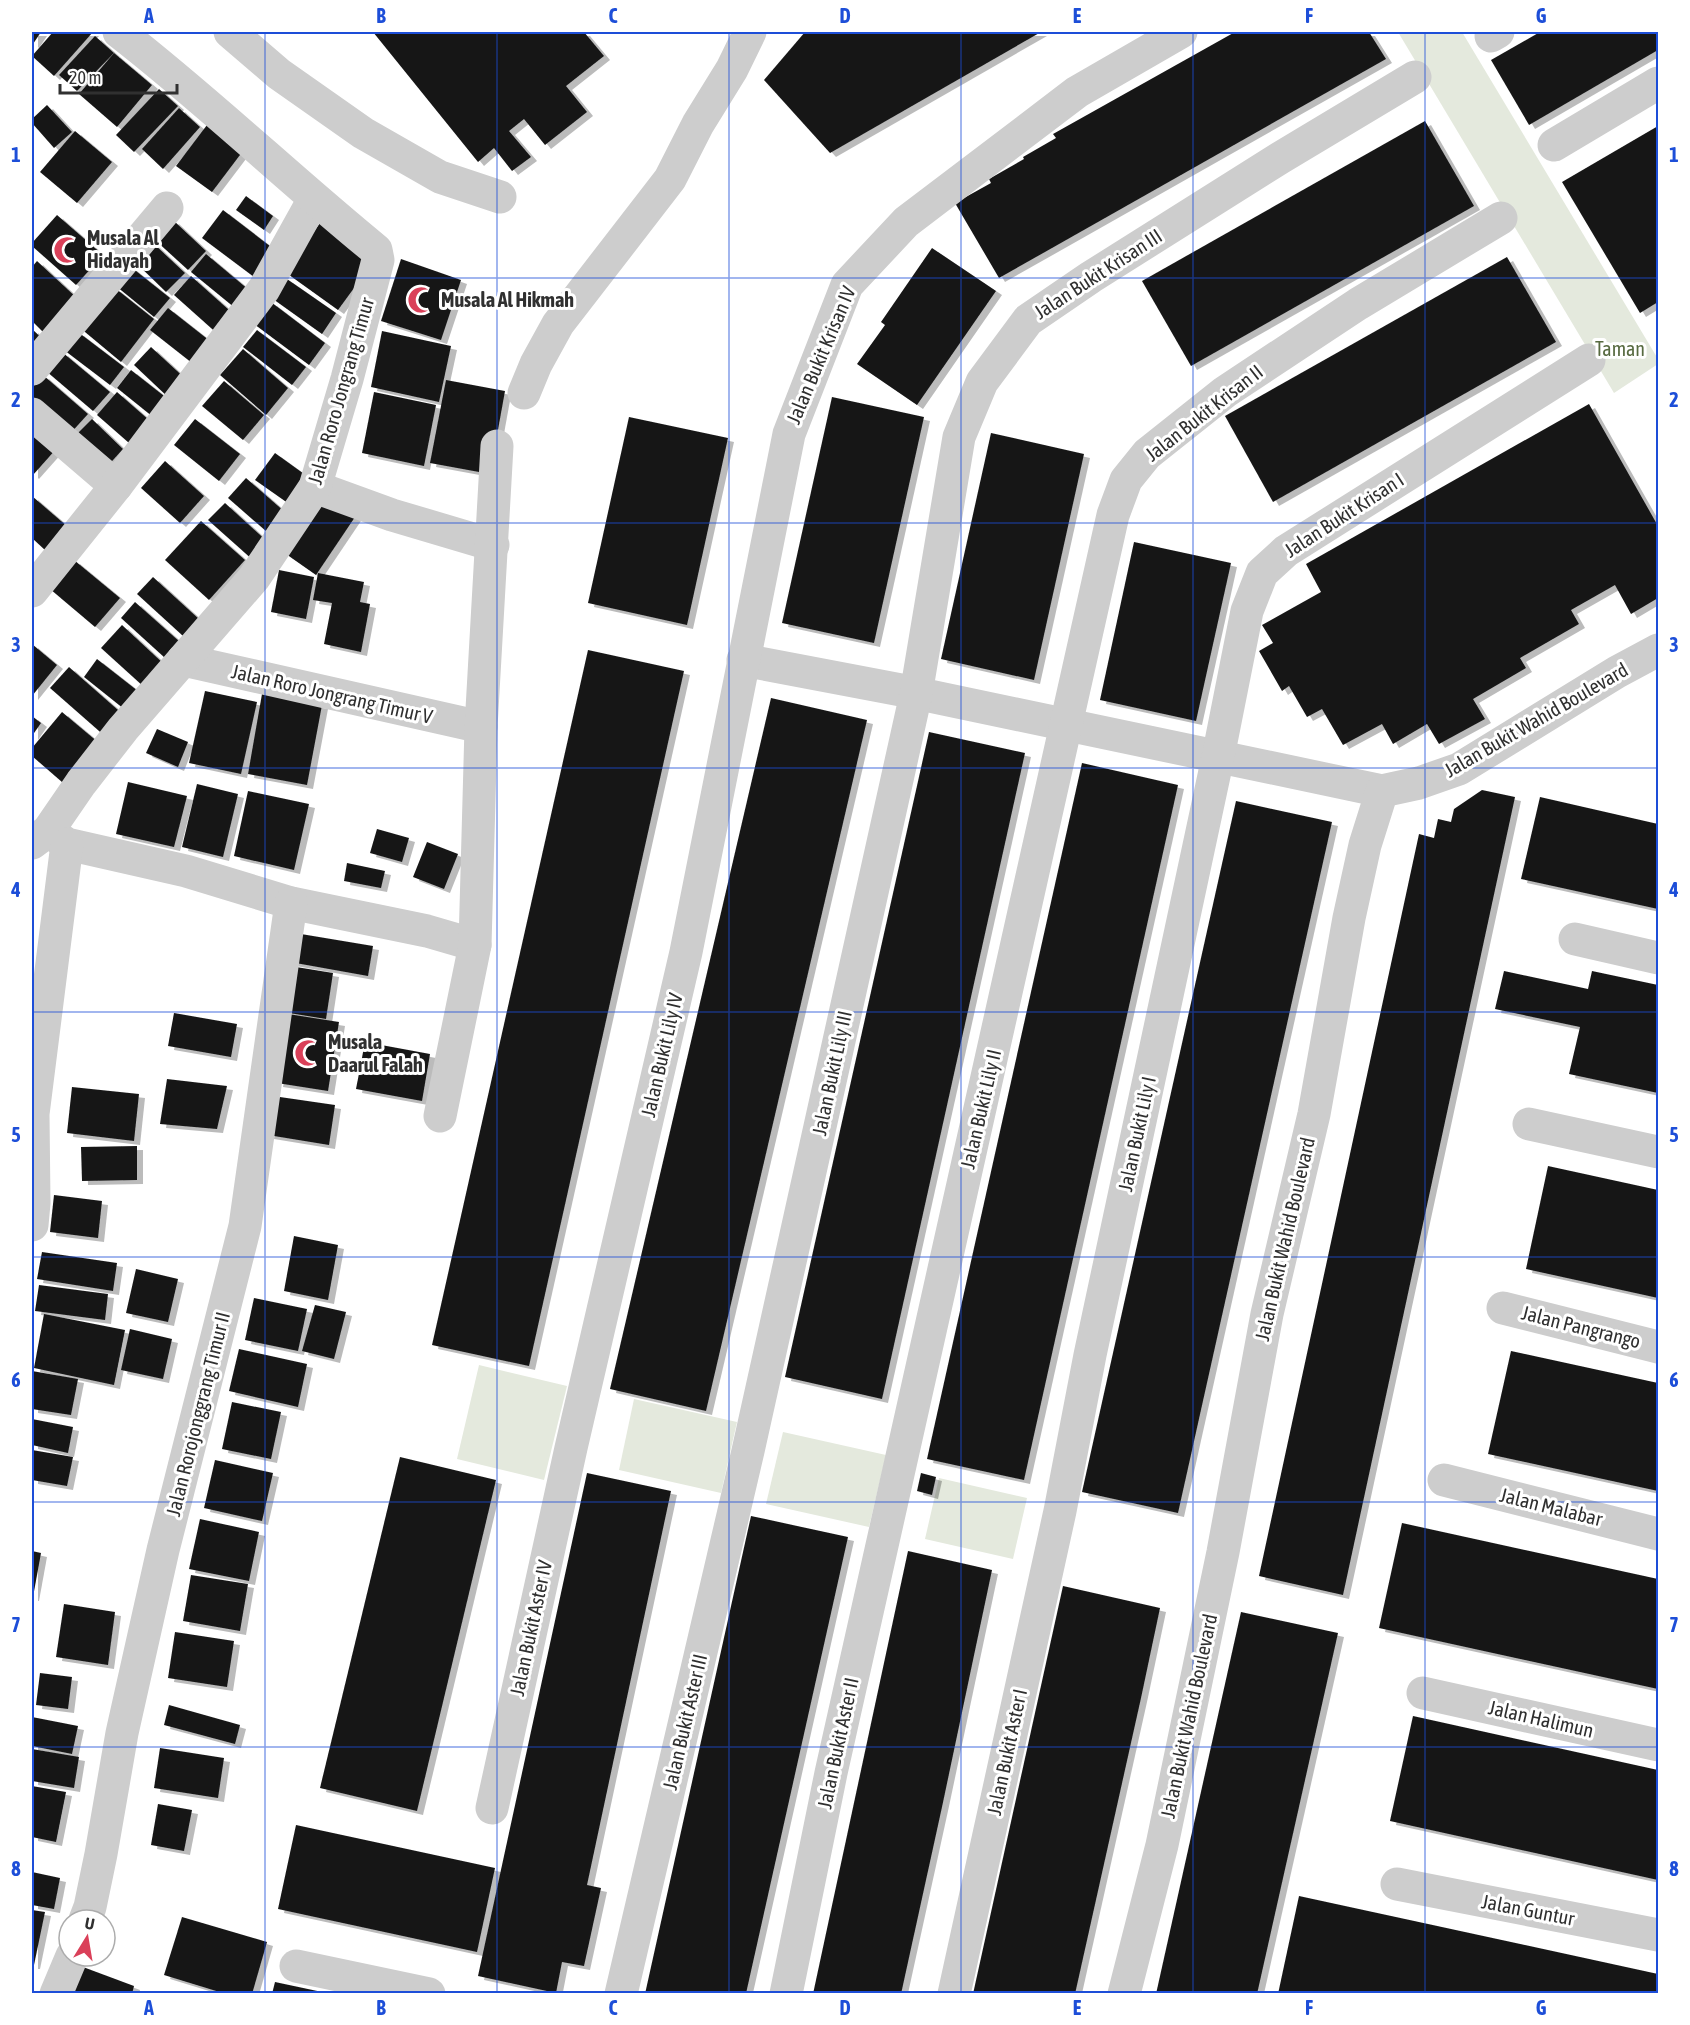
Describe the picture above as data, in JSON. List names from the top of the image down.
{
  "streets": {
    "street": [
      "Jalan Bukit Krisan III",
      "Jalan Bukit Krisan IV",
      "Jalan Roro Jongrang Timur",
      "Jalan Bukit Krisan II",
      "Jalan Bukit Krisan I",
      "Jalan Roro Jongrang Timur V",
      "Jalan Bukit Wahid Boulevard",
      "Jalan Bukit Lily IV",
      "Jalan Bukit Lily III",
      "Jalan Bukit Lily II",
      "Jalan Bukit Lily I",
      "Jalan Pangrango",
      "Jalan Rorojonggrang Timur II",
      "Jalan Malabar",
      "Jalan Bukit Aster IV",
      "Jalan Halimun",
      "Jalan Bukit Aster III",
      "Jalan Bukit Aster II",
      "Jalan Bukit Aster I",
      "Jalan Guntur"
    ]
  },
  "crossings": [
    ["Jalan Bukit Krisan III", "Jalan Bukit Lily III"],
    ["Jalan Bukit Krisan IV", "Jalan Bukit Lily IV"],
    ["Jalan Roro Jongrang Timur", "Jalan Roro Jongrang Timur V"],
    ["Jalan Bukit Krisan II", "Jalan Bukit Lily II"],
    ["Jalan Bukit Krisan I", "Jalan Bukit Lily I"],
    ["Jalan Bukit Lily IV", "Jalan Bukit Aster IV"],
    ["Jalan Bukit Lily III", "Jalan Bukit Aster III"],
    ["Jalan Bukit Lily II", "Jalan Bukit Aster II"],
    ["Jalan Bukit Lily I", "Jalan Bukit Aster I"]
  ],
  "parks": ["Taman"],
  "places": {
    "mosque": ["Musala Al Hidayah", "Musala Al Hikmah", "Musala Daarul Falah"]
  },
  "scale_bar": "20 m",
  "north": "top",
  "grid": {
    "columns": [
      "A",
      "B",
      "C",
      "D",
      "E",
      "F",
      "G"
    ],
    "rows": [
      "1",
      "2",
      "3",
      "4",
      "5",
      "6",
      "7",
      "8"
    ]
  }
}
